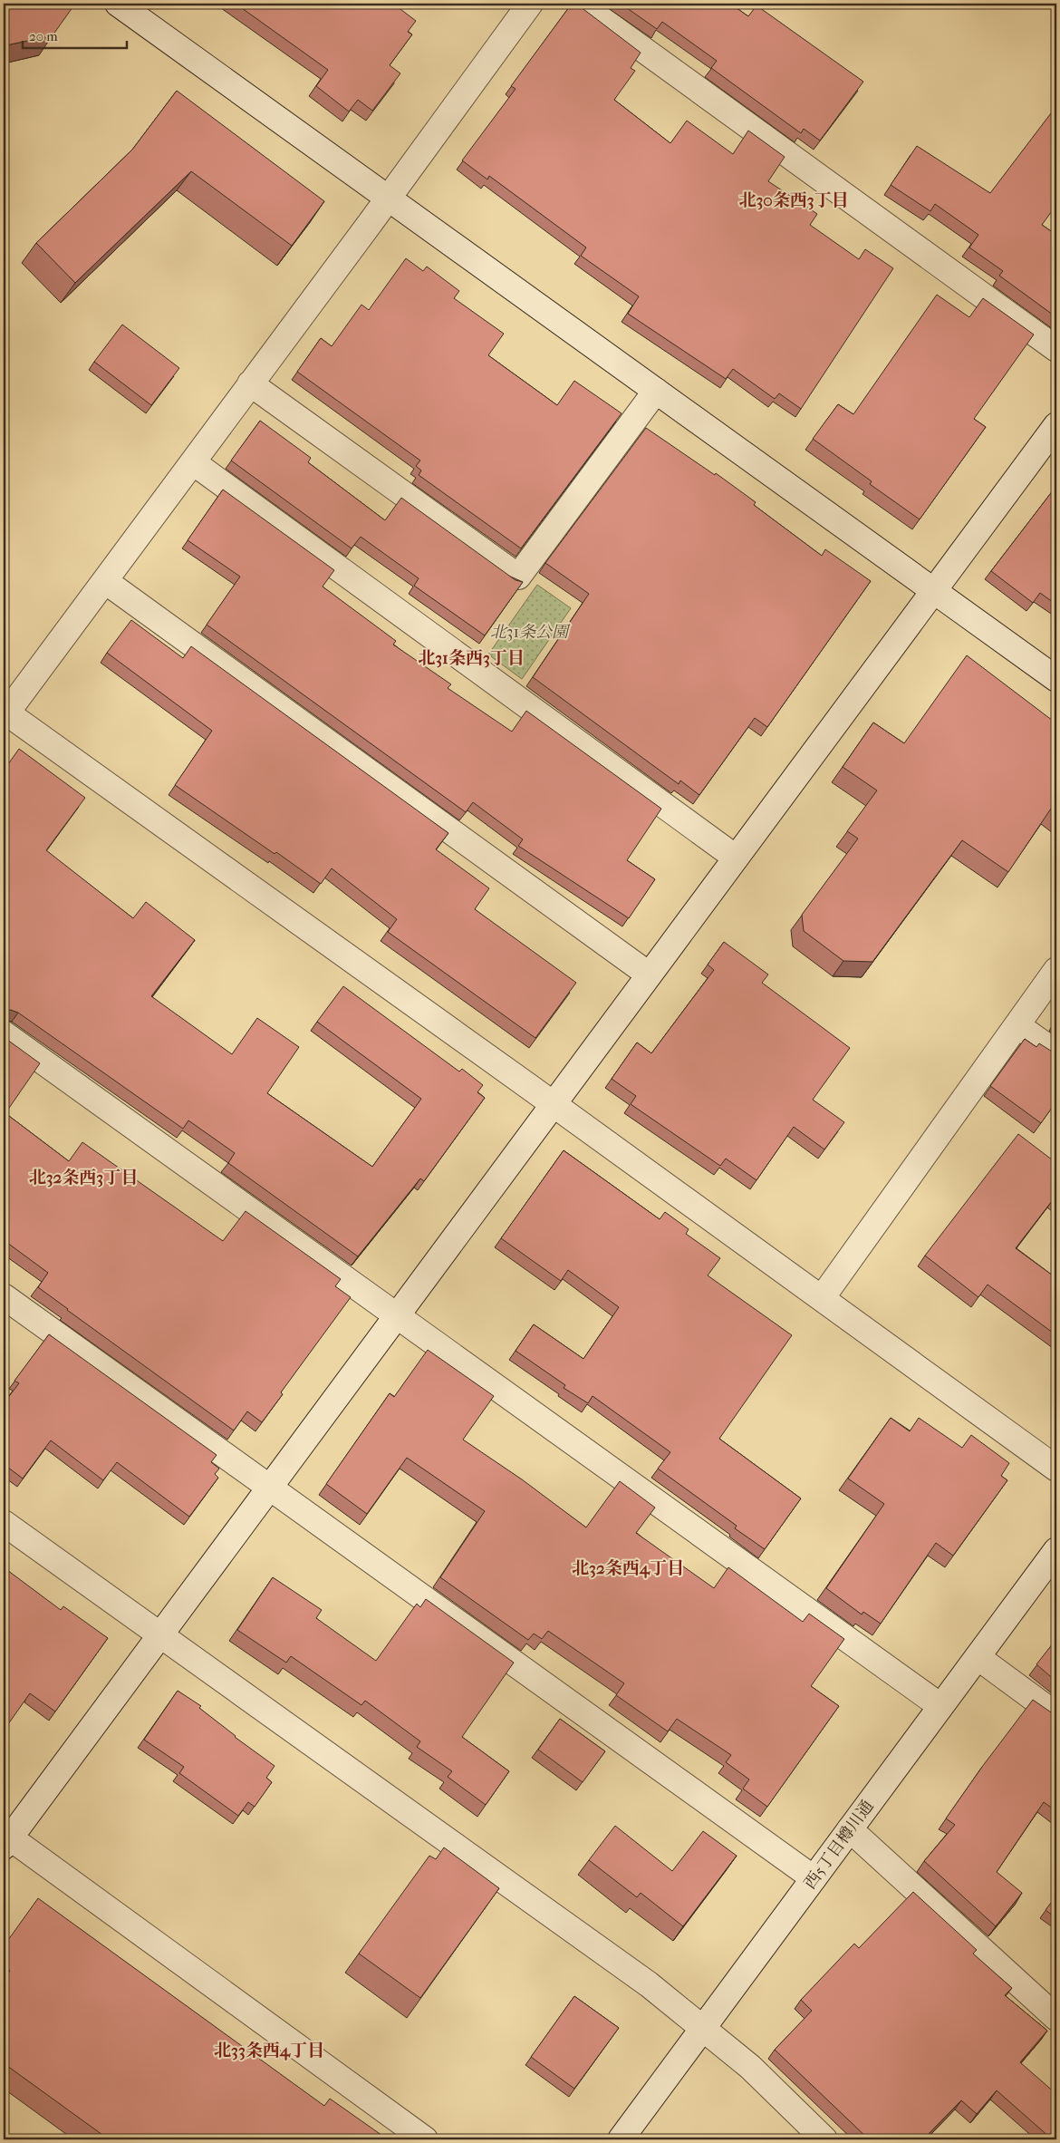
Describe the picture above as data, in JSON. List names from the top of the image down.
{
  "streets": {
    "street": ["西5丁目樽川通"]
  },
  "districts": [
    "北30条西3丁目",
    "北31条西3丁目",
    "北32条西3丁目",
    "北32条西4丁目",
    "北33条西4丁目"
  ],
  "parks": ["北31条公園"],
  "scale_bar": "20 m"
}
